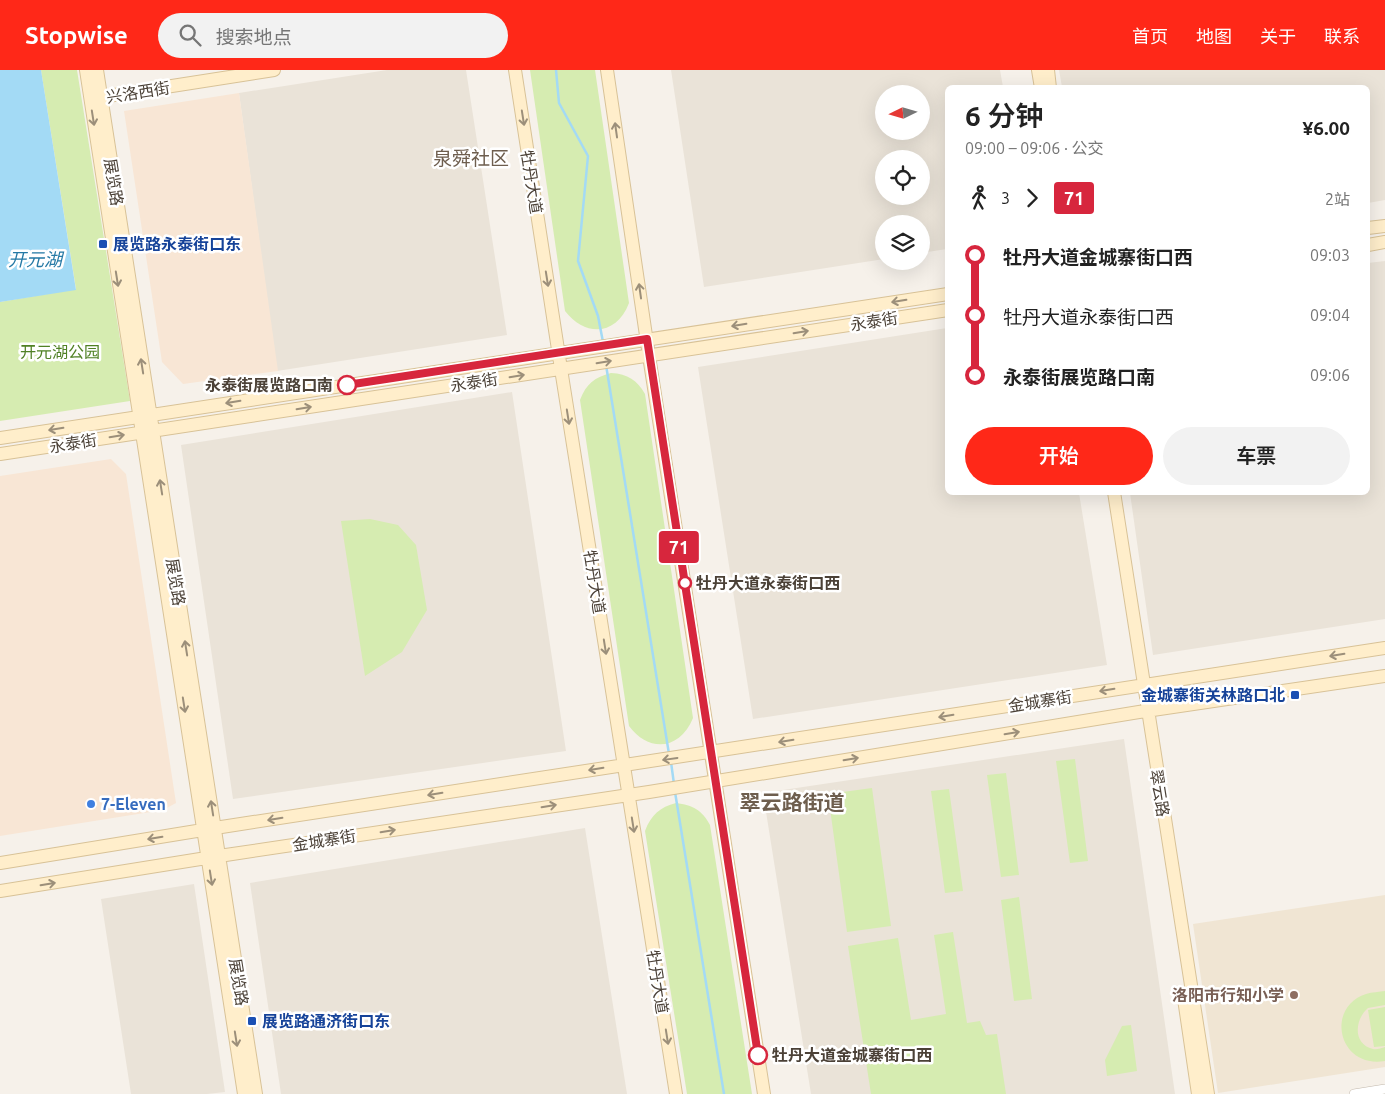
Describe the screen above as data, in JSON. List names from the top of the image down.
{
  "streets": {
    "main road": [
      "兴洛西街",
      "展览路",
      "牡丹大道",
      "永泰街",
      "金城寨街",
      "翠云路"
    ]
  },
  "crossings": [
    ["兴洛西街", "展览路"],
    ["展览路", "永泰街"],
    ["展览路", "金城寨街"],
    ["牡丹大道", "永泰街"],
    ["牡丹大道", "金城寨街"],
    ["金城寨街", "翠云路"]
  ],
  "districts": ["泉舜社区", "翠云路街道"],
  "water": ["开元湖"],
  "parks": ["开元湖公园"],
  "places": {
    "transit": ["展览路永泰街口东", "金城寨街关林路口北", "展览路通济街口东"],
    "other": [
      "永泰街展览路口南",
      "牡丹大道永泰街口西",
      "7-Eleven",
      "洛阳市行知小学",
      "牡丹大道金城寨街口西"
    ]
  },
  "lines": ["bus line 71"],
  "north": "left",
  "page": {
    "header": "Stopwise",
    "search": "搜索地点",
    "nav": [
      "首页",
      "地图",
      "关于",
      "联系"
    ],
    "on_map": "71",
    "heading": ["6 分钟", "09:00 – 09:06 · 公交", "¥6.00"],
    "legs": ["3", "71", "2站"],
    "list": [
      {
        "name": "牡丹大道金城寨街口西",
        "value": "09:03"
      },
      {
        "name": "牡丹大道永泰街口西",
        "value": "09:04"
      },
      {
        "name": "永泰街展览路口南",
        "value": "09:06"
      }
    ],
    "buttons": ["开始", "车票"]
  }
}
